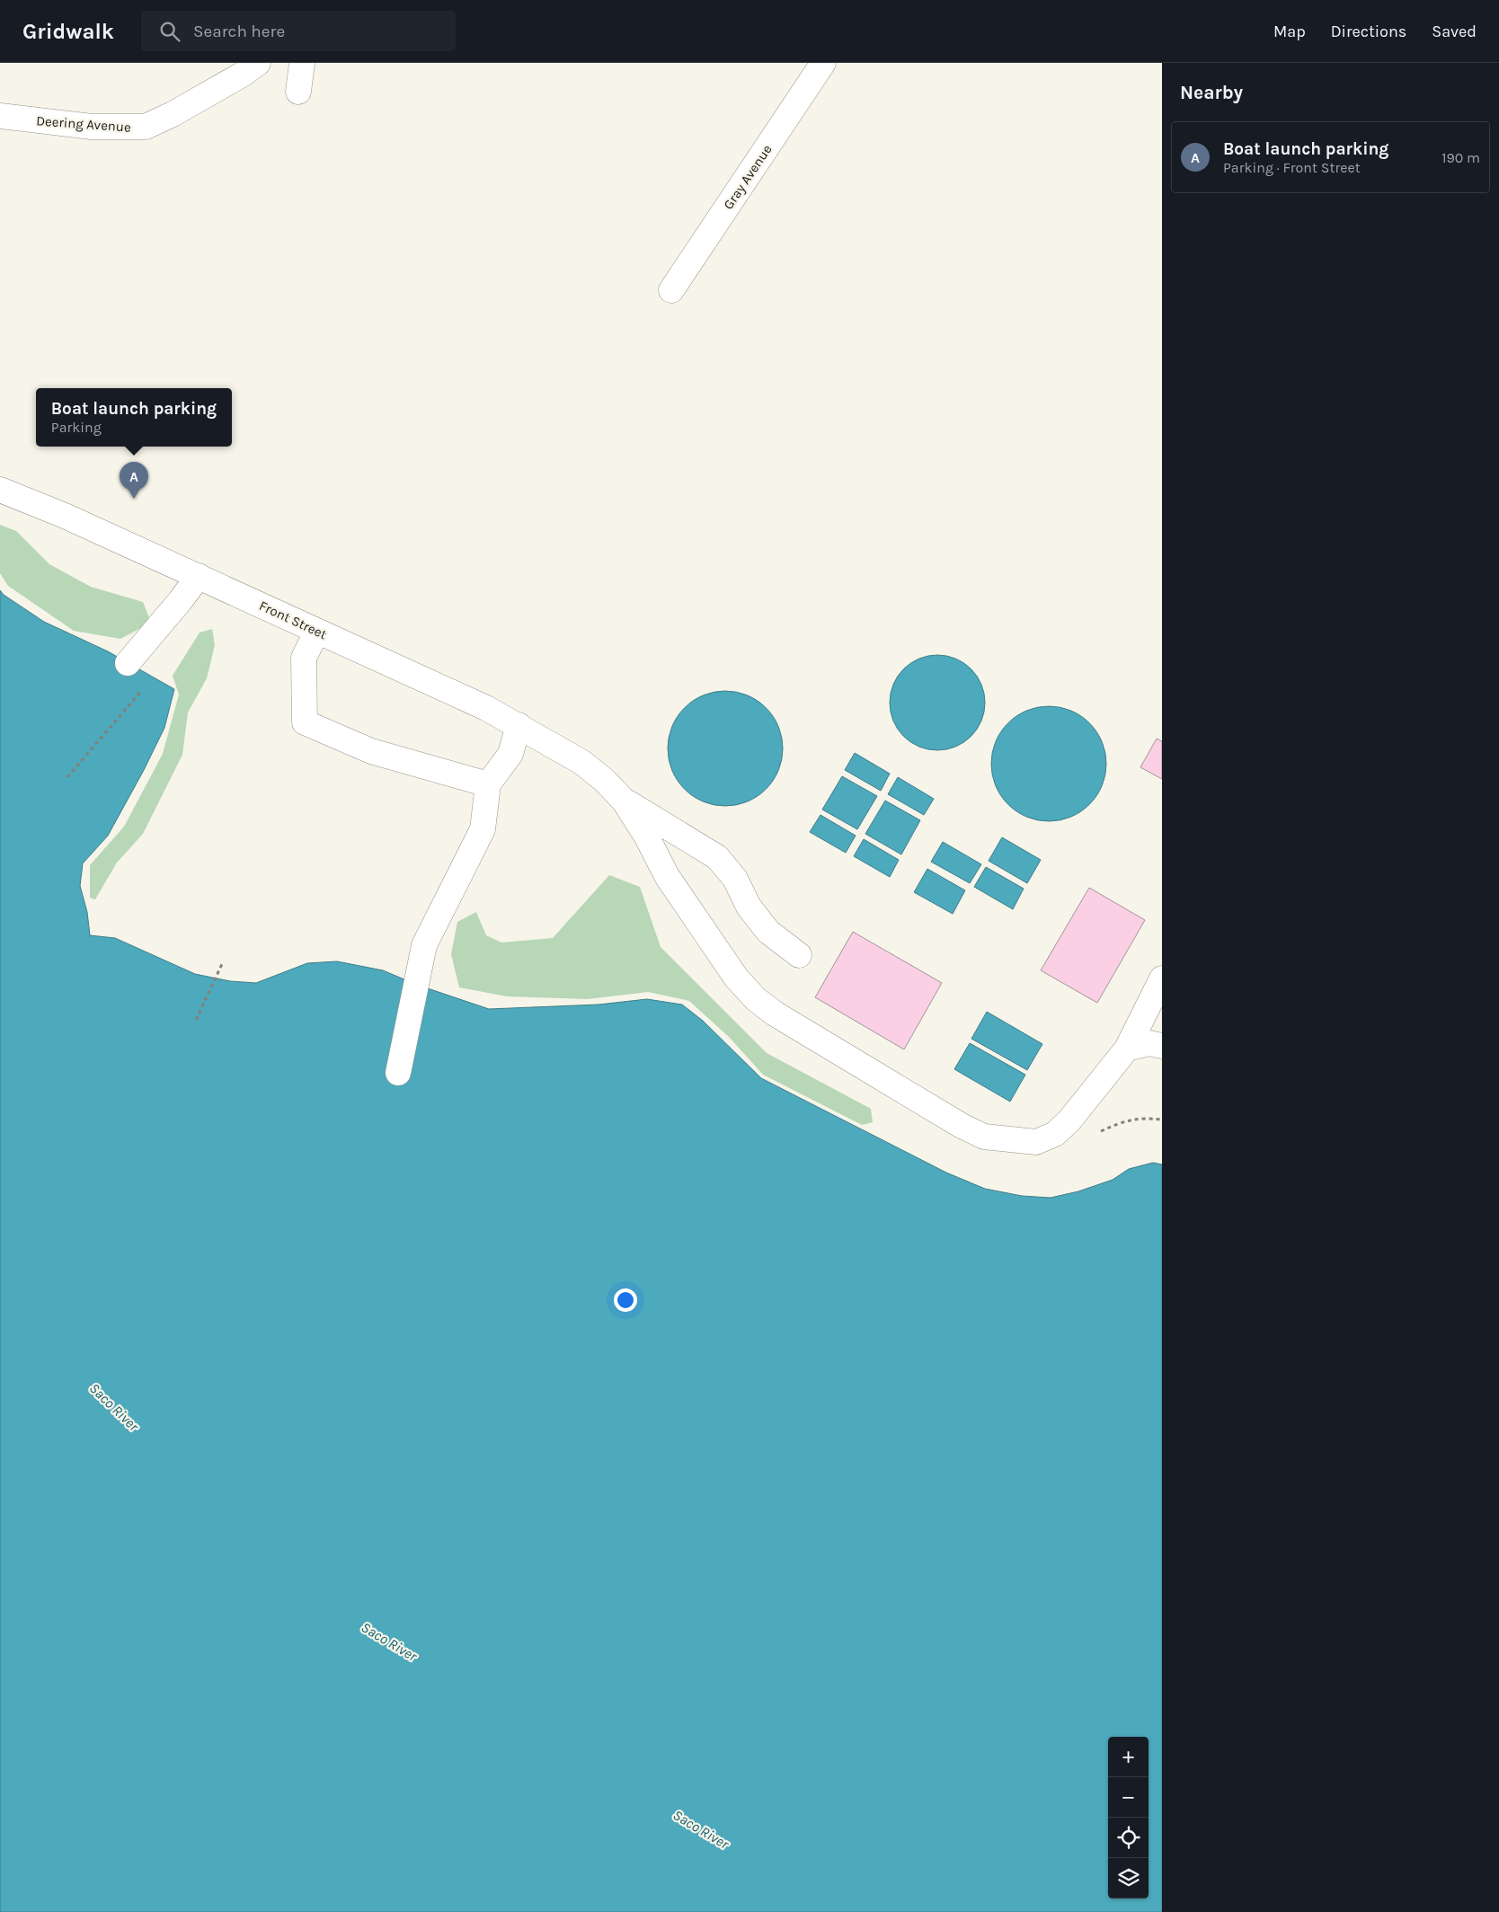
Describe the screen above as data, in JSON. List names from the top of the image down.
{
  "streets": {
    "street": ["Deering Avenue", "Gray Avenue", "Front Street"]
  },
  "water": ["Saco River"],
  "page": {
    "header": "Gridwalk",
    "search": "Search here",
    "nav": ["Map", "Directions", "Saved"],
    "heading": "Nearby",
    "list": [
      {
        "mark": "A",
        "name": "Boat launch parking",
        "note": "Parking · Front Street",
        "value": "190 m"
      }
    ],
    "popup": ["Boat launch parking", "Parking"],
    "pins": "A",
    "map_buttons": ["+", "−"]
  }
}
